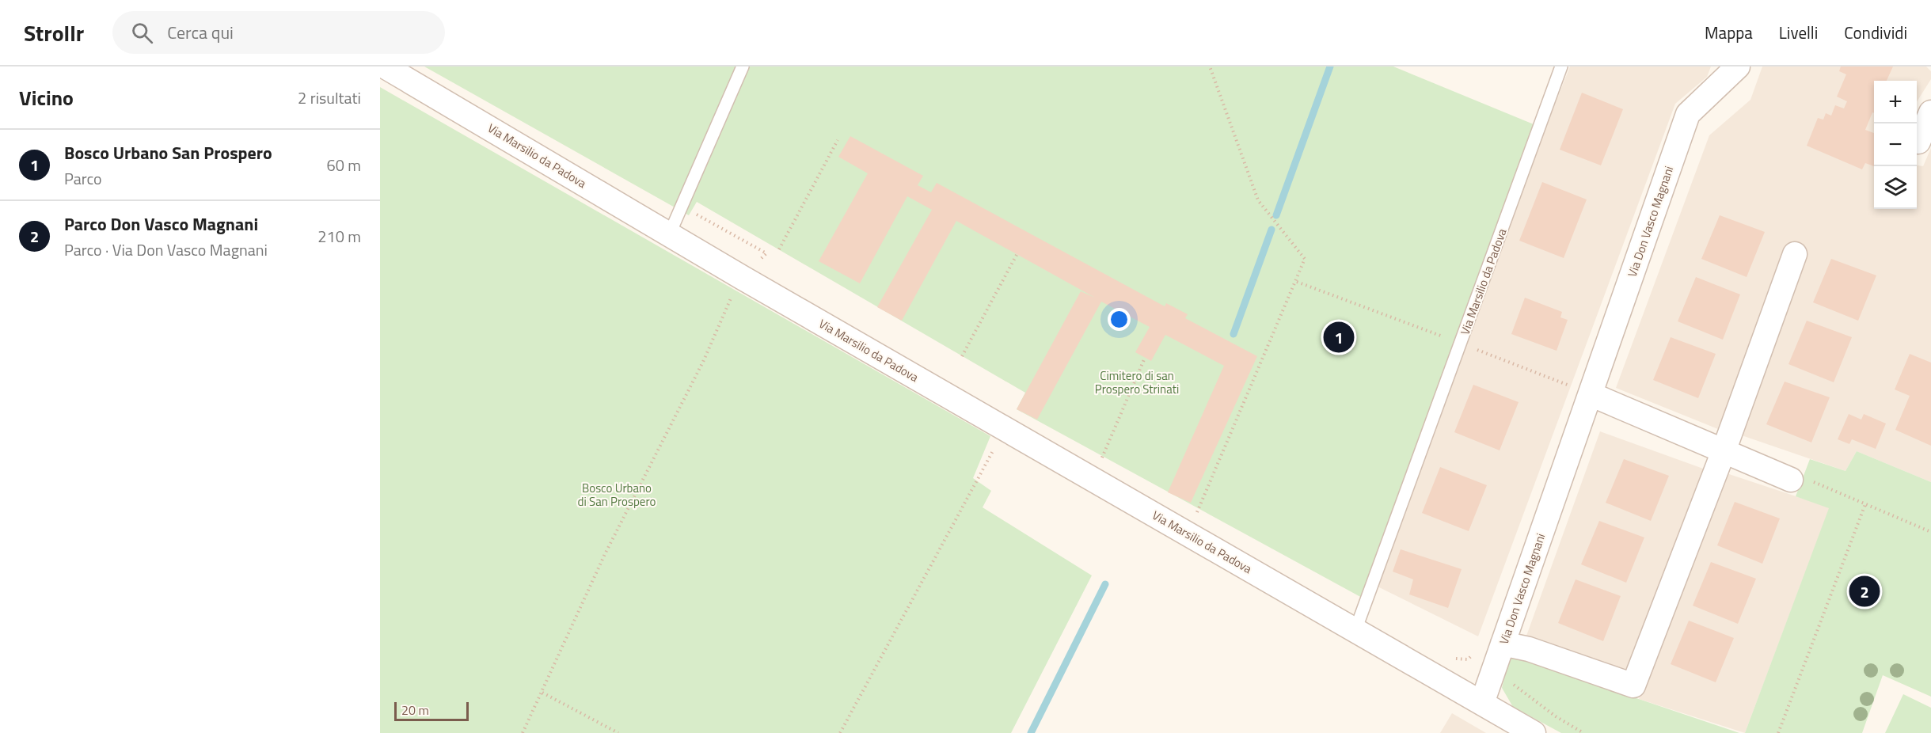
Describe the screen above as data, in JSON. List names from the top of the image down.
{
  "streets": {
    "street": ["Via Marsilio da Padova", "Via Don Vasco Magnani"]
  },
  "crossings": [
    ["Via Marsilio da Padova", "Via Don Vasco Magnani"]
  ],
  "parks": ["Cimitero di san Prospero Strinati", "Bosco Urbano di San Prospero"],
  "scale_bar": "20 m",
  "page": {
    "header": "Strollr",
    "search": "Cerca qui",
    "nav": ["Mappa", "Livelli", "Condividi"],
    "heading": ["Vicino", "2 risultati"],
    "map_buttons": ["+", "−"],
    "list": [
      {
        "mark": "1",
        "name": "Bosco Urbano San Prospero",
        "note": "Parco",
        "value": "60 m"
      },
      {
        "mark": "2",
        "name": "Parco Don Vasco Magnani",
        "note": "Parco · Via Don Vasco Magnani",
        "value": "210 m"
      }
    ],
    "pins": ["1", "2"],
    "scale": "20 m"
  }
}
